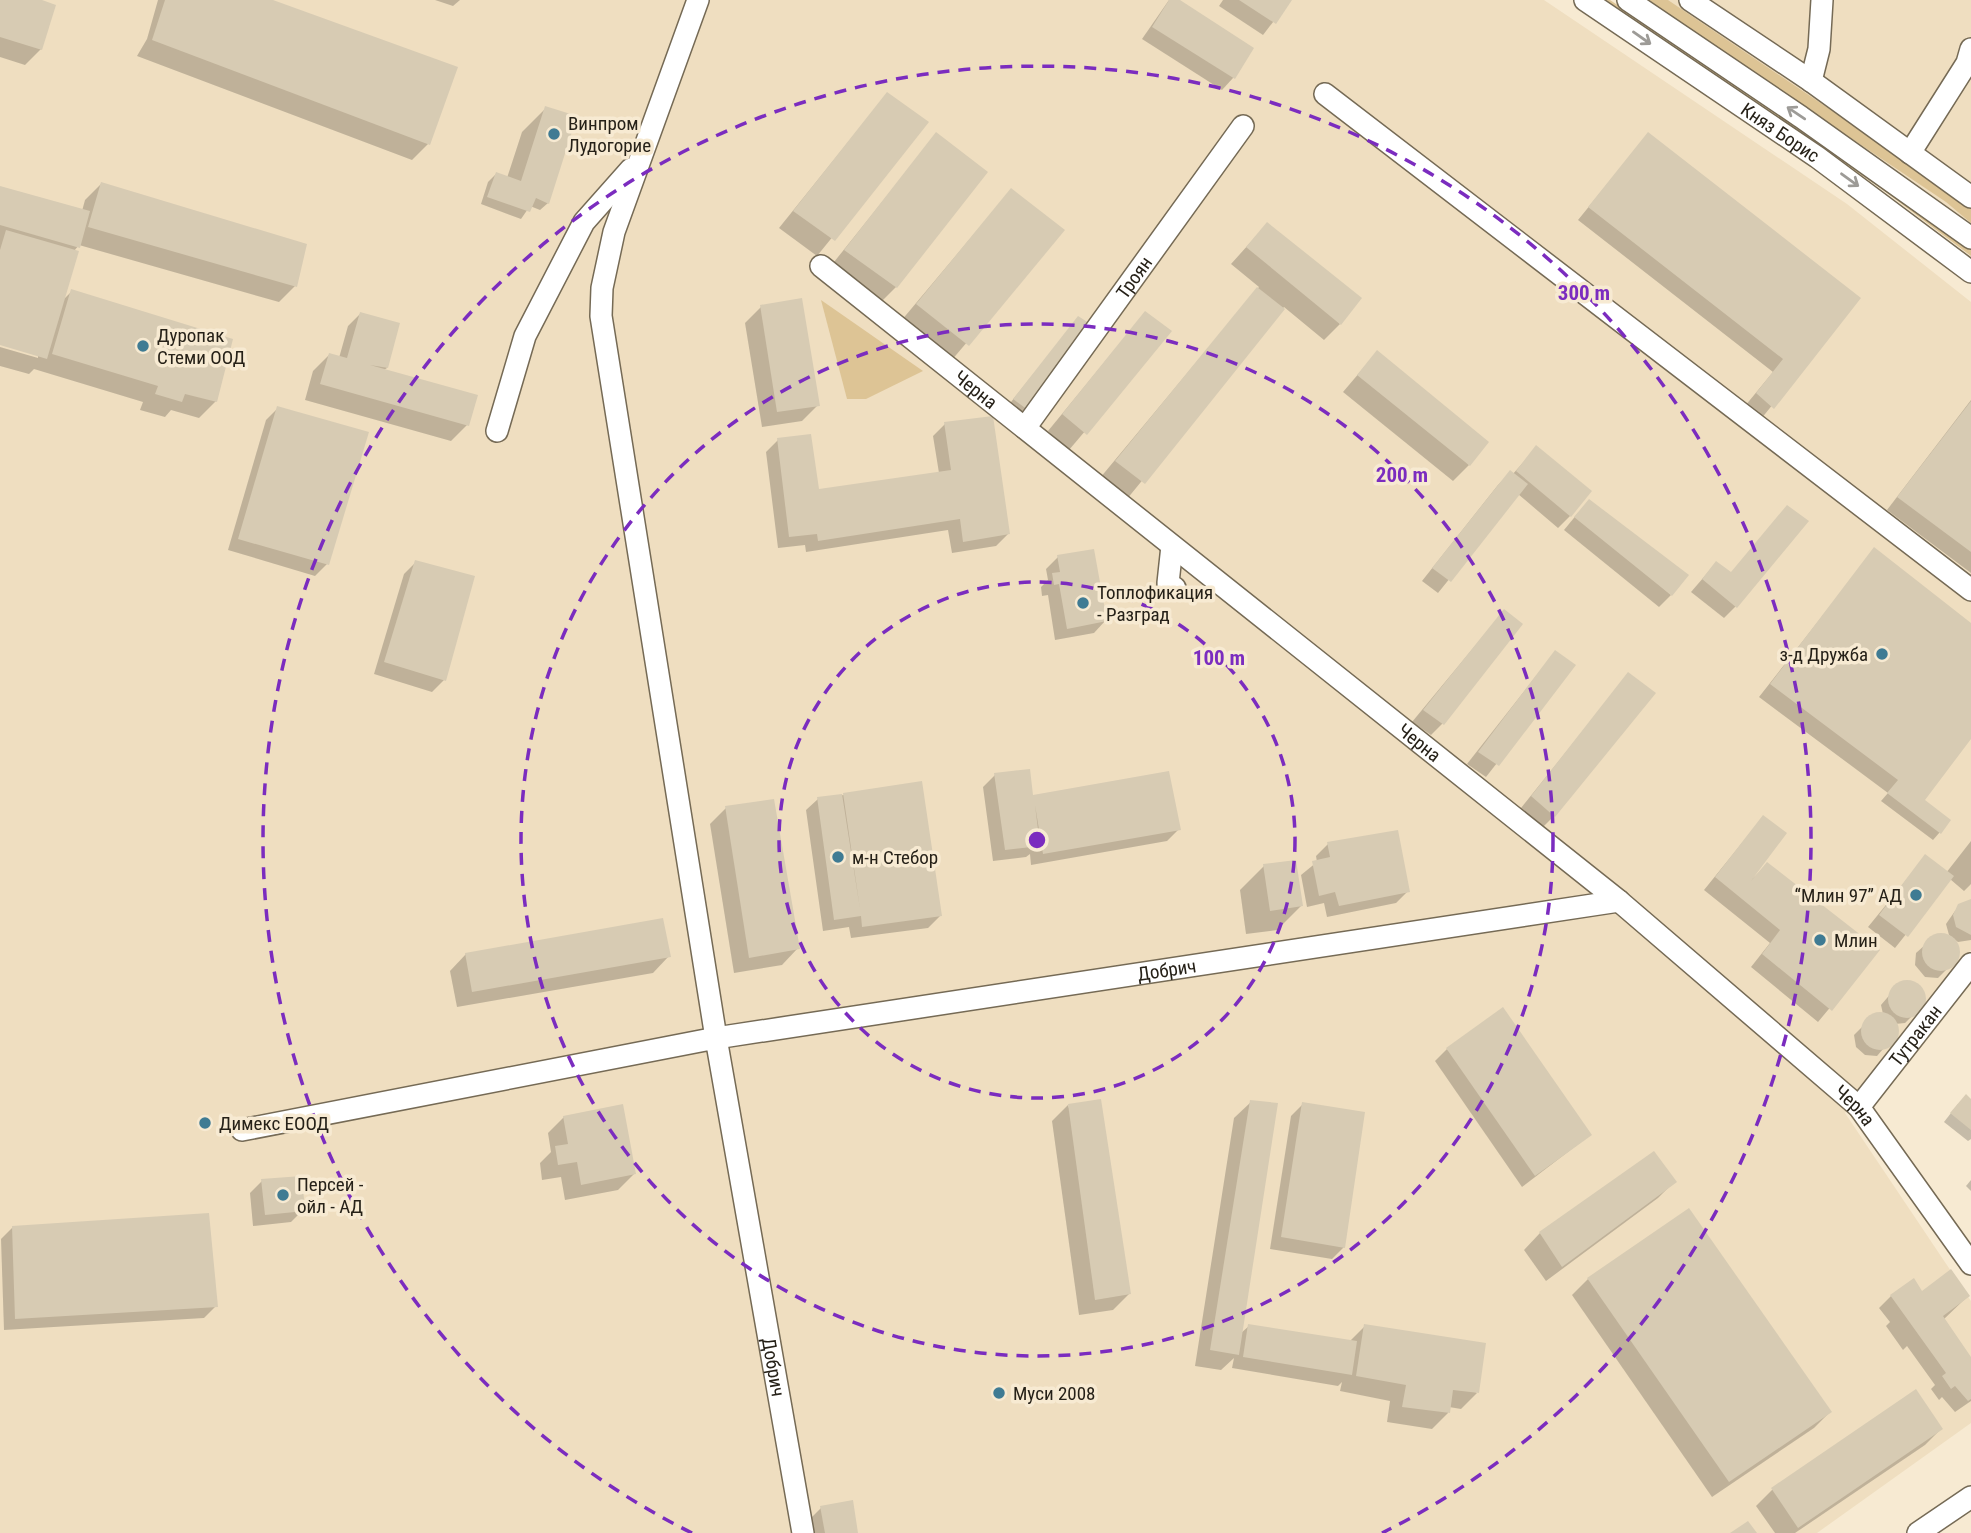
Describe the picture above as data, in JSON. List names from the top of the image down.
{
  "streets": {
    "street": [
      "Княз Борис",
      "Троян",
      "Черна",
      "Добрич",
      "Тутракан"
    ]
  },
  "crossings": [
    ["Троян", "Черна"],
    ["Черна", "Добрич"],
    ["Черна", "Тутракан"]
  ],
  "places": [
    "Винпром Лудогорие",
    "Дуропак Стеми ООД",
    "Топлофикация - Разград",
    "з-д Дружба",
    "м-н Стебор",
    "“Млин 97” АД",
    "Млин",
    "Димекс ЕООД",
    "Персей - ойл - АД",
    "Муси 2008"
  ],
  "rings": ["300 m", "200 m", "100 m"]
}
